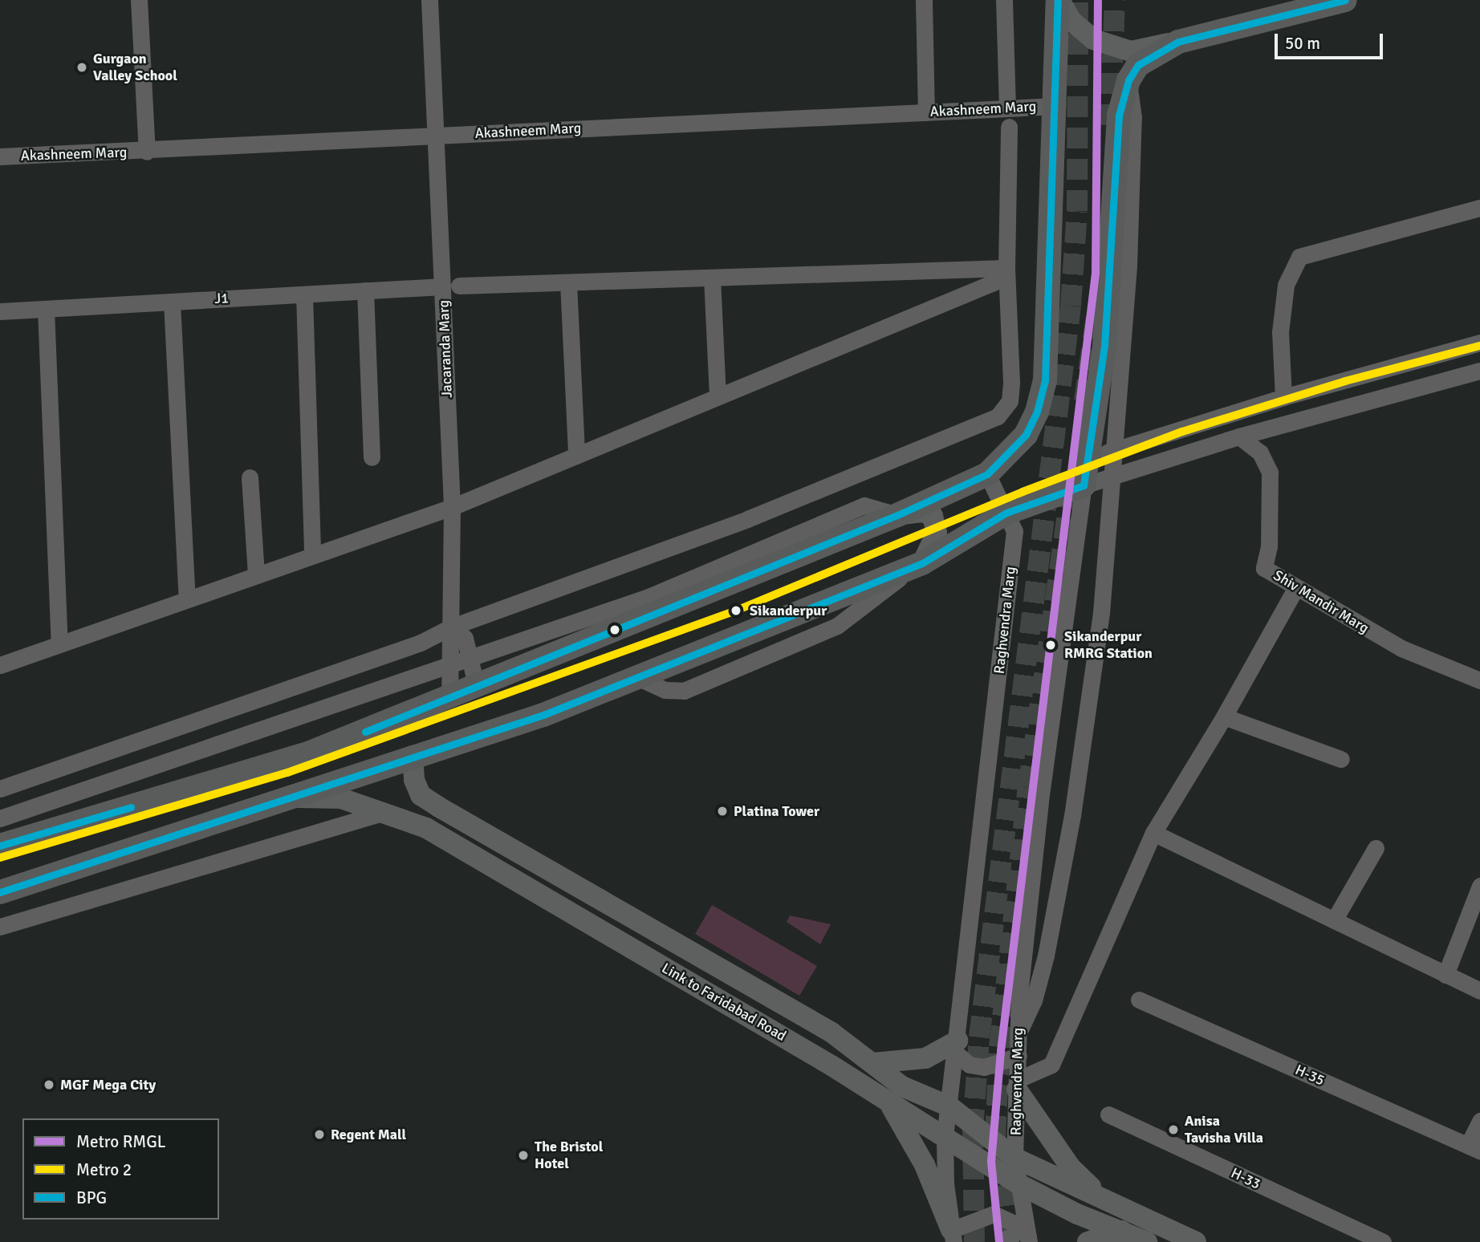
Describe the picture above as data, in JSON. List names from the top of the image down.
{
  "streets": {
    "main road": ["Link to Faridabad Road"],
    "street": [
      "Akashneem Marg",
      "J1",
      "Jacaranda Marg",
      "Shiv Mandir Marg",
      "Raghvendra Marg",
      "H-35",
      "H-33"
    ]
  },
  "crossings": [
    ["Akashneem Marg", "Jacaranda Marg"],
    ["J1", "Jacaranda Marg"],
    ["Raghvendra Marg", "Link to Faridabad Road"]
  ],
  "places": [
    "Gurgaon Valley School",
    "Sikanderpur",
    "Sikanderpur RMRG Station",
    "Platina Tower",
    "MGF Mega City",
    "Anisa Tavisha Villa",
    "Regent Mall",
    "The Bristol Hotel"
  ],
  "lines": ["metro line RMGL", "transit line BPG", "metro line 2"],
  "legend": ["Metro RMGL", "Metro 2", "BPG"],
  "scale_bar": "50 m"
}
